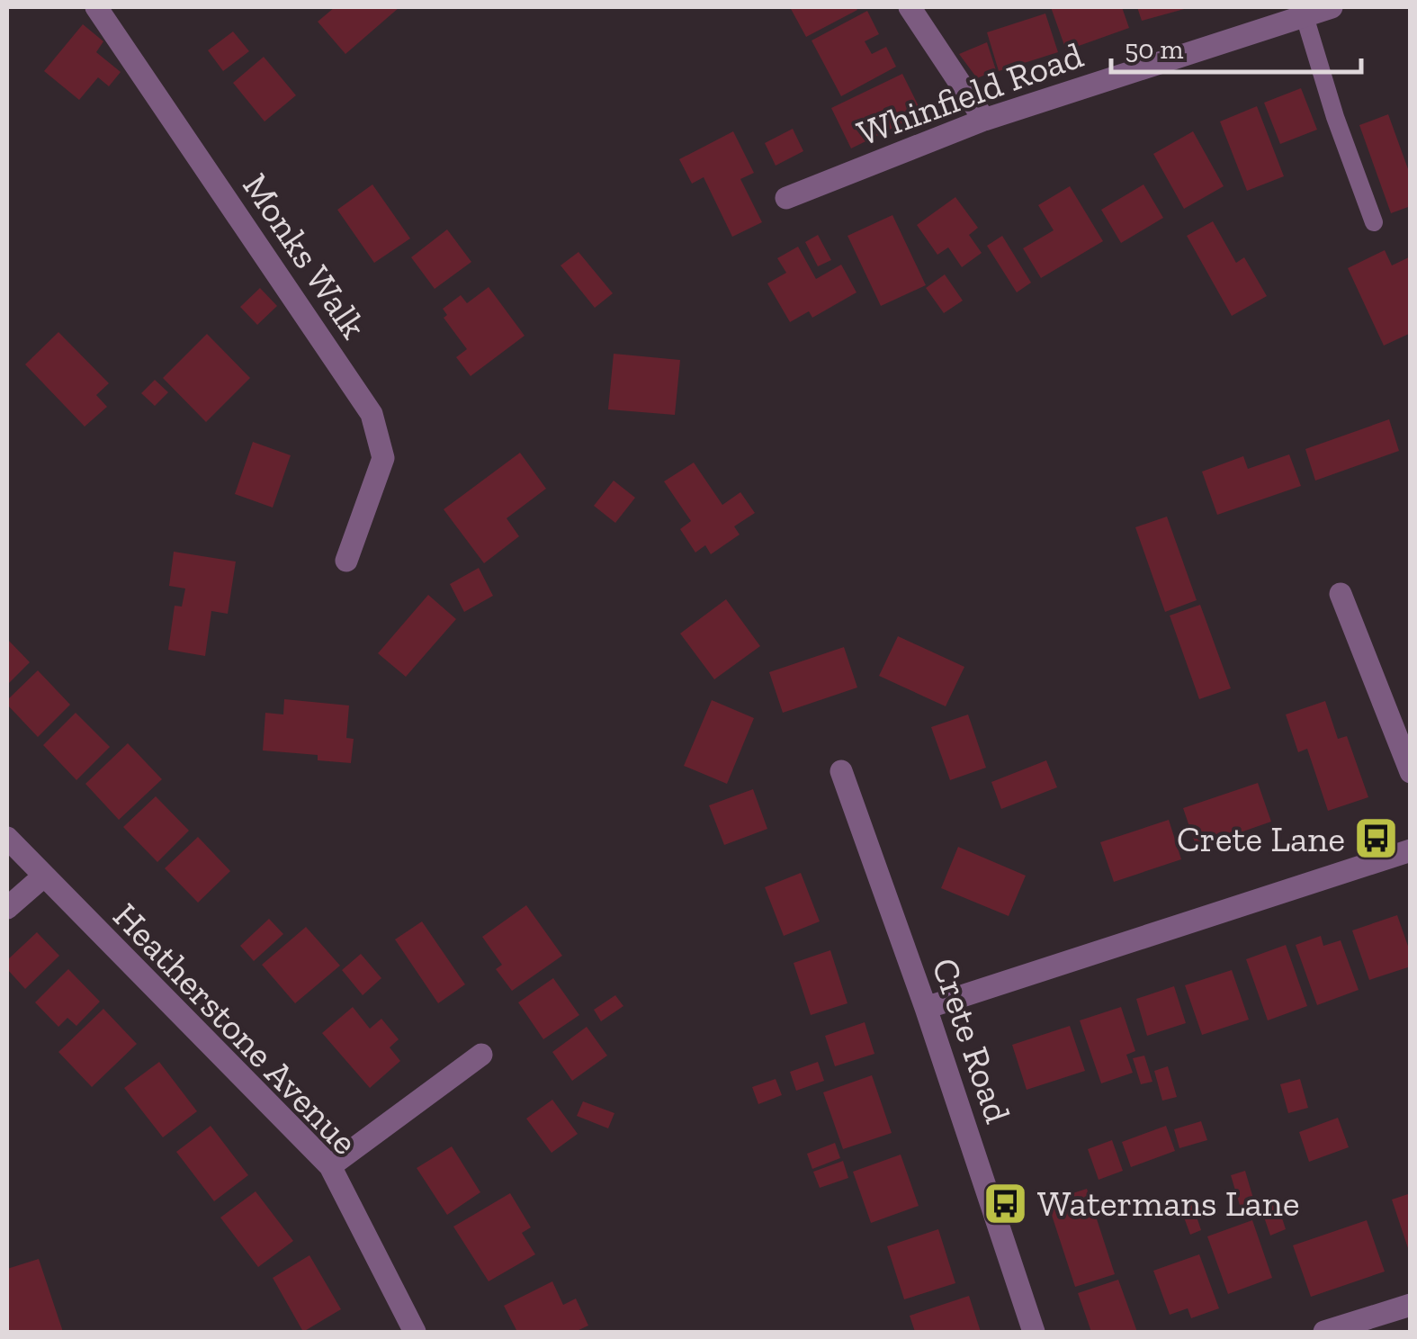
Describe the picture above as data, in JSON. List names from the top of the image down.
{
  "streets": {
    "street": [
      "Whinfield Road",
      "Monks Walk",
      "Heatherstone Avenue",
      "Crete Road"
    ]
  },
  "places": {
    "bus stop": ["Crete Lane", "Watermans Lane"]
  },
  "scale_bar": "50 m"
}
